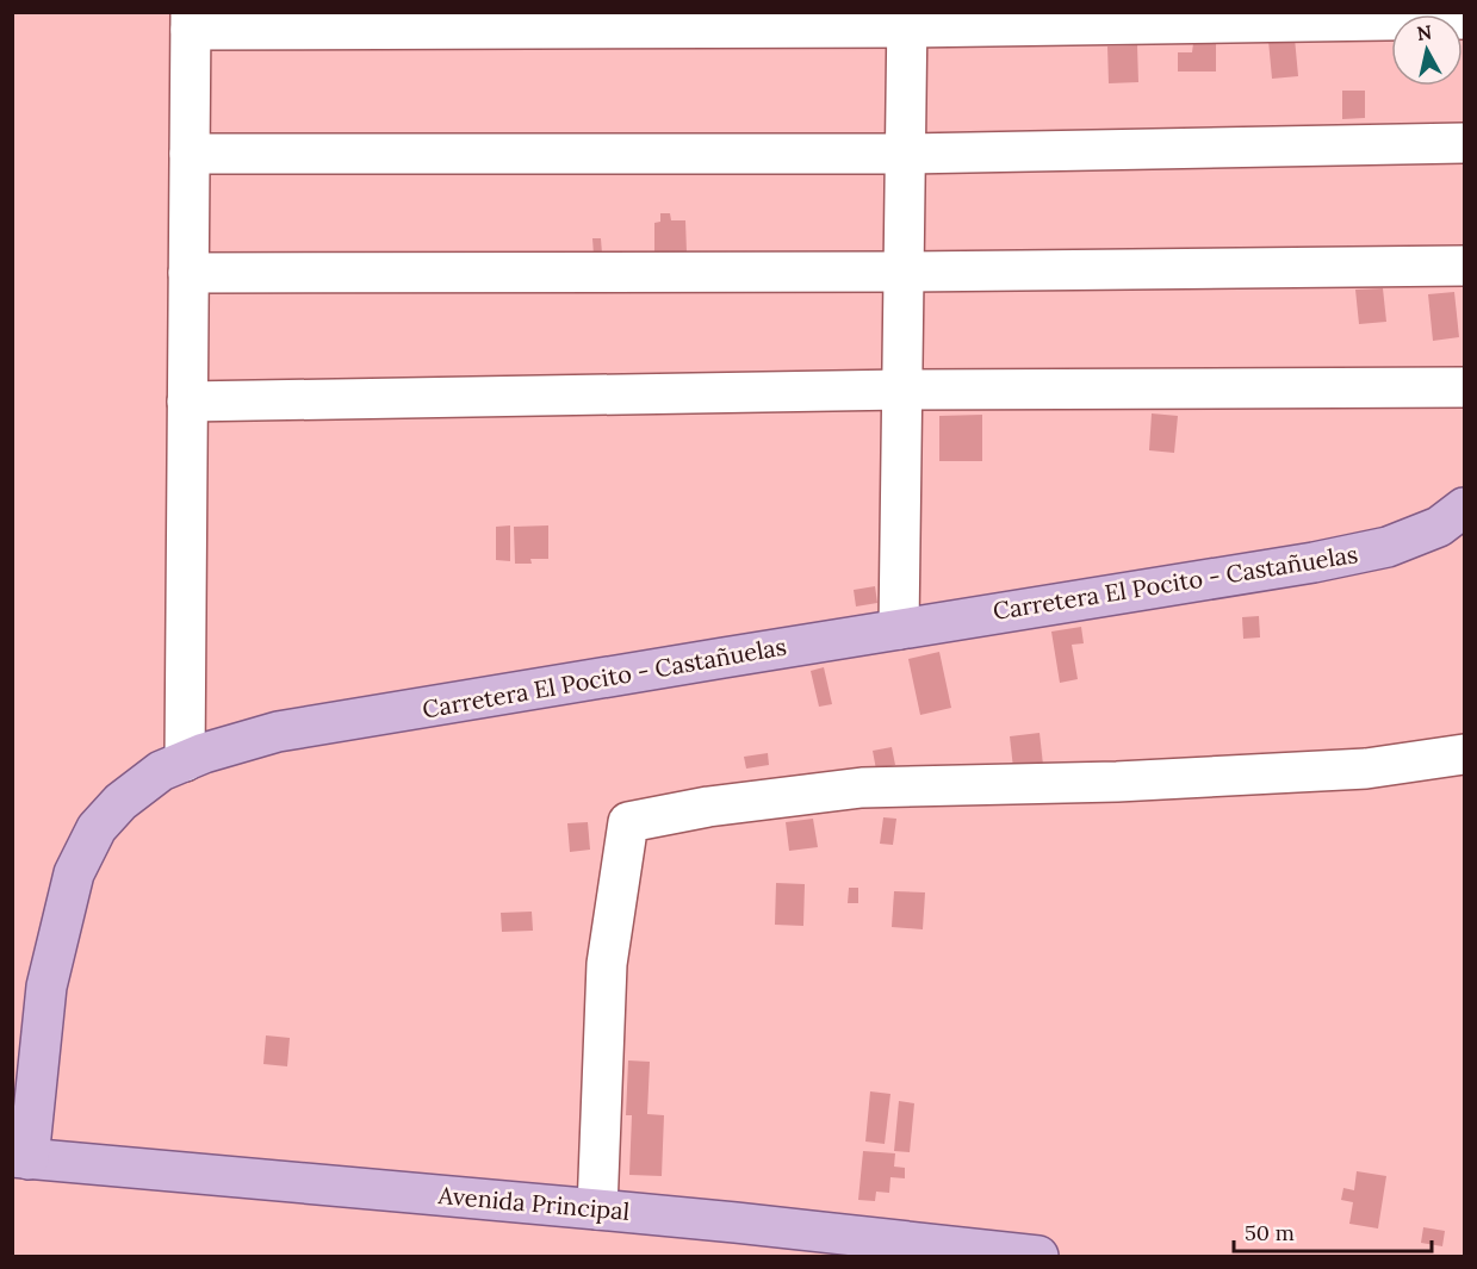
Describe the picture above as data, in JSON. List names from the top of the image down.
{
  "streets": {
    "main road": ["Carretera El Pocito - Castañuelas", "Avenida Principal"]
  },
  "crossings": [
    ["Carretera El Pocito - Castañuelas", "Avenida Principal"]
  ],
  "scale_bar": "50 m",
  "north": "top"
}
